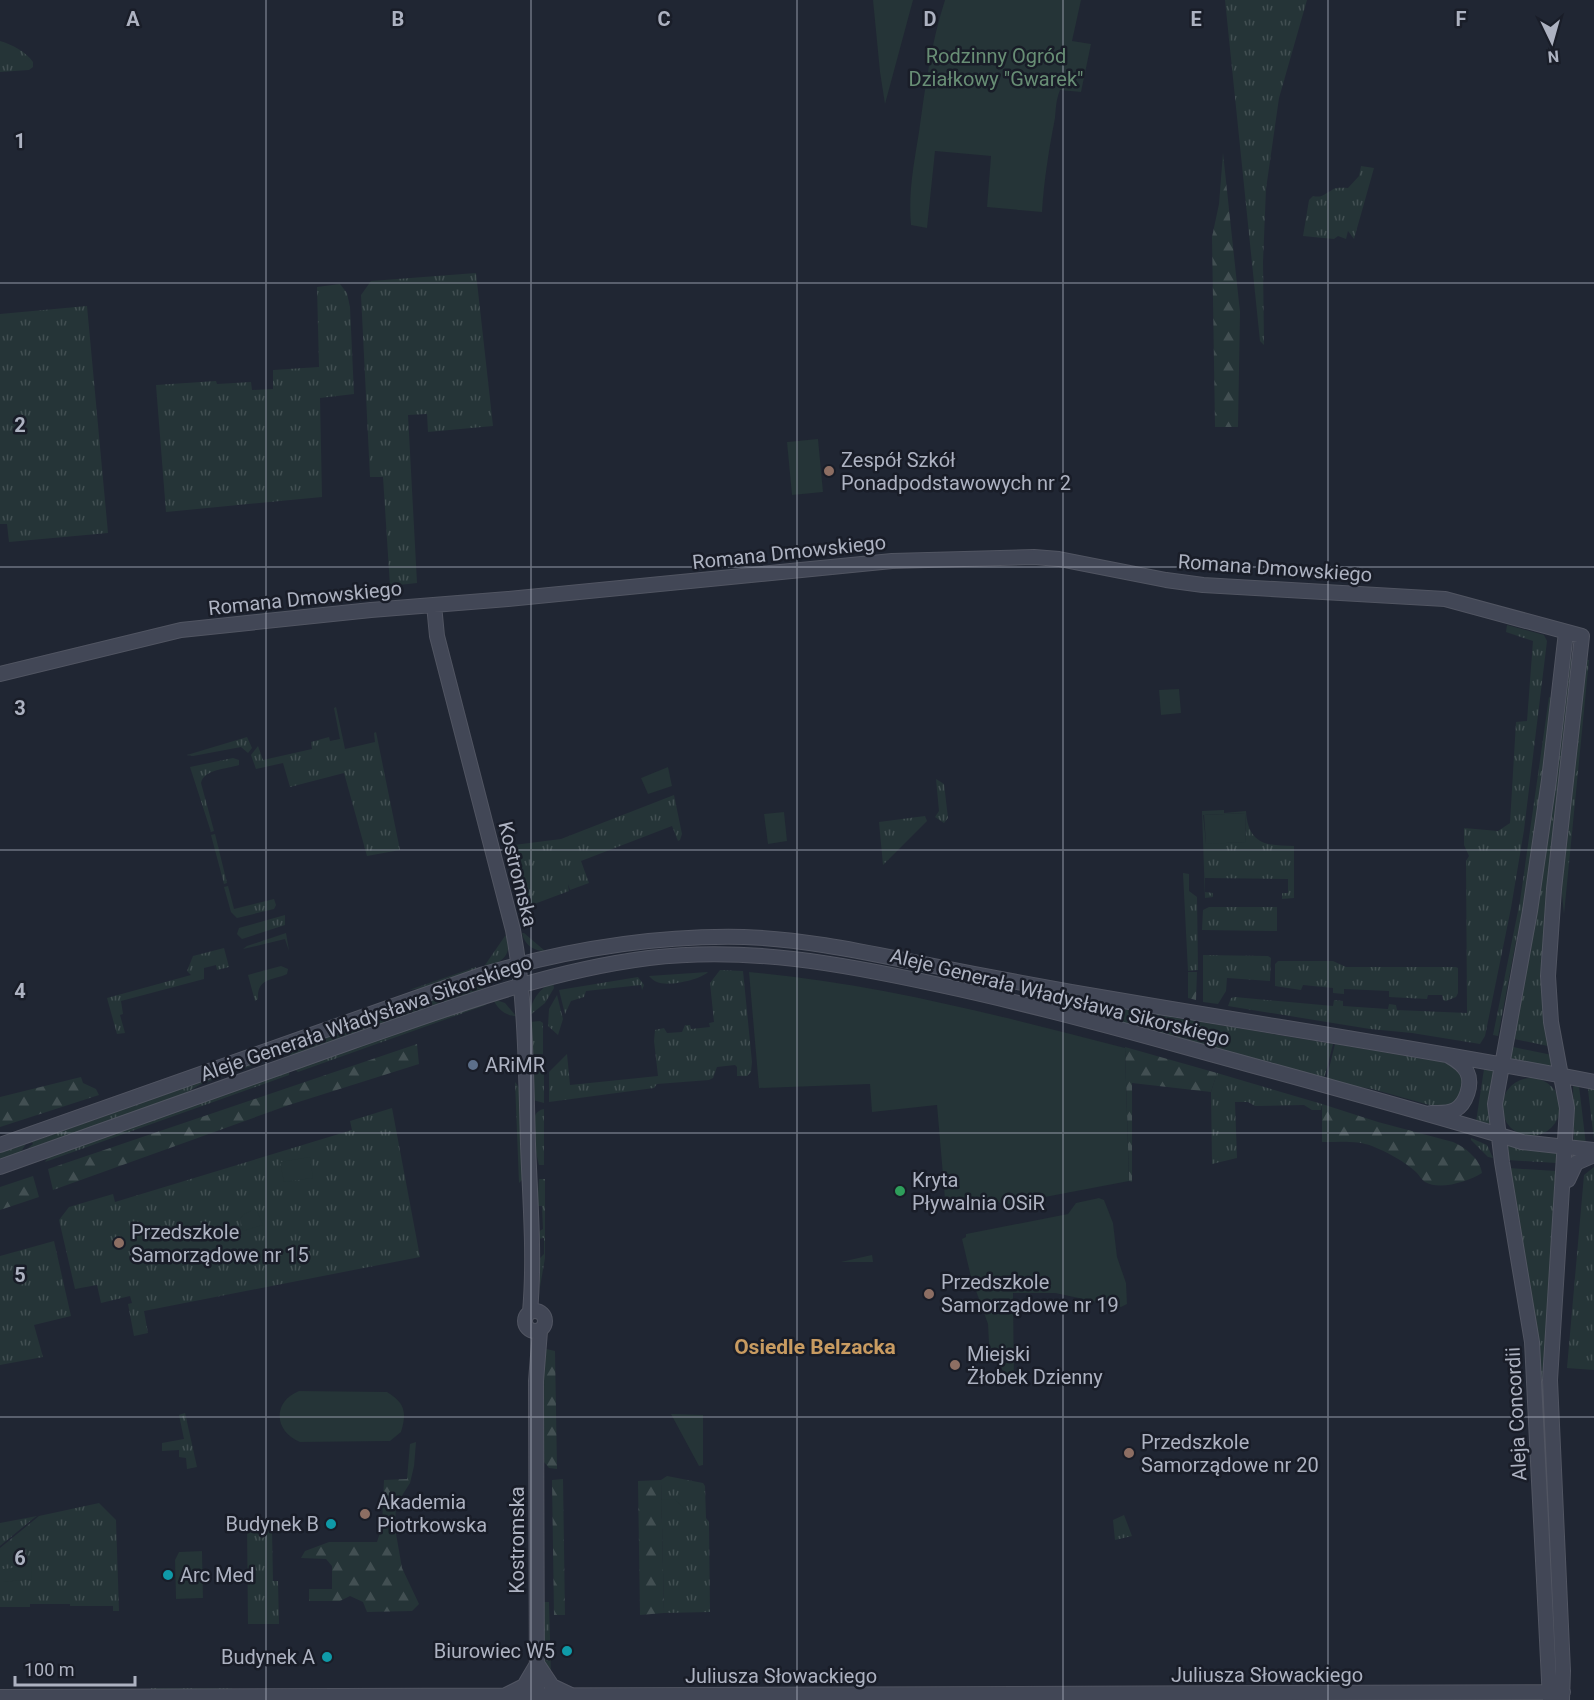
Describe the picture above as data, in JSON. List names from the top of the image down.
{
  "streets": {
    "street": [
      "Romana Dmowskiego",
      "Kostromska",
      "Aleje Generała Władysława Sikorskiego",
      "Aleja Concordii",
      "Juliusza Słowackiego"
    ]
  },
  "crossings": [
    ["Romana Dmowskiego", "Kostromska"],
    ["Romana Dmowskiego", "Aleja Concordii"],
    ["Kostromska", "Aleje Generała Władysława Sikorskiego"],
    ["Kostromska", "Juliusza Słowackiego"],
    ["Aleje Generała Władysława Sikorskiego", "Aleja Concordii"],
    ["Aleja Concordii", "Juliusza Słowackiego"]
  ],
  "districts": ["Osiedle Belzacka"],
  "parks": ["Rodzinny Ogród Działkowy \"Gwarek\""],
  "places": [
    "Zespół Szkół Ponadpodstawowych nr 2",
    "ARiMR",
    "Kryta Pływalnia OSiR",
    "Przedszkole Samorządowe nr 15",
    "Przedszkole Samorządowe nr 19",
    "Miejski Żłobek Dzienny",
    "Przedszkole Samorządowe nr 20",
    "Akademia Piotrkowska",
    "Budynek B",
    "Arc Med",
    "Biurowiec W5",
    "Budynek A"
  ],
  "scale_bar": "100 m",
  "north": "bottom",
  "grid": {
    "columns": [
      "A",
      "B",
      "C",
      "D",
      "E",
      "F"
    ],
    "rows": [
      "1",
      "2",
      "3",
      "4",
      "5",
      "6"
    ]
  }
}
